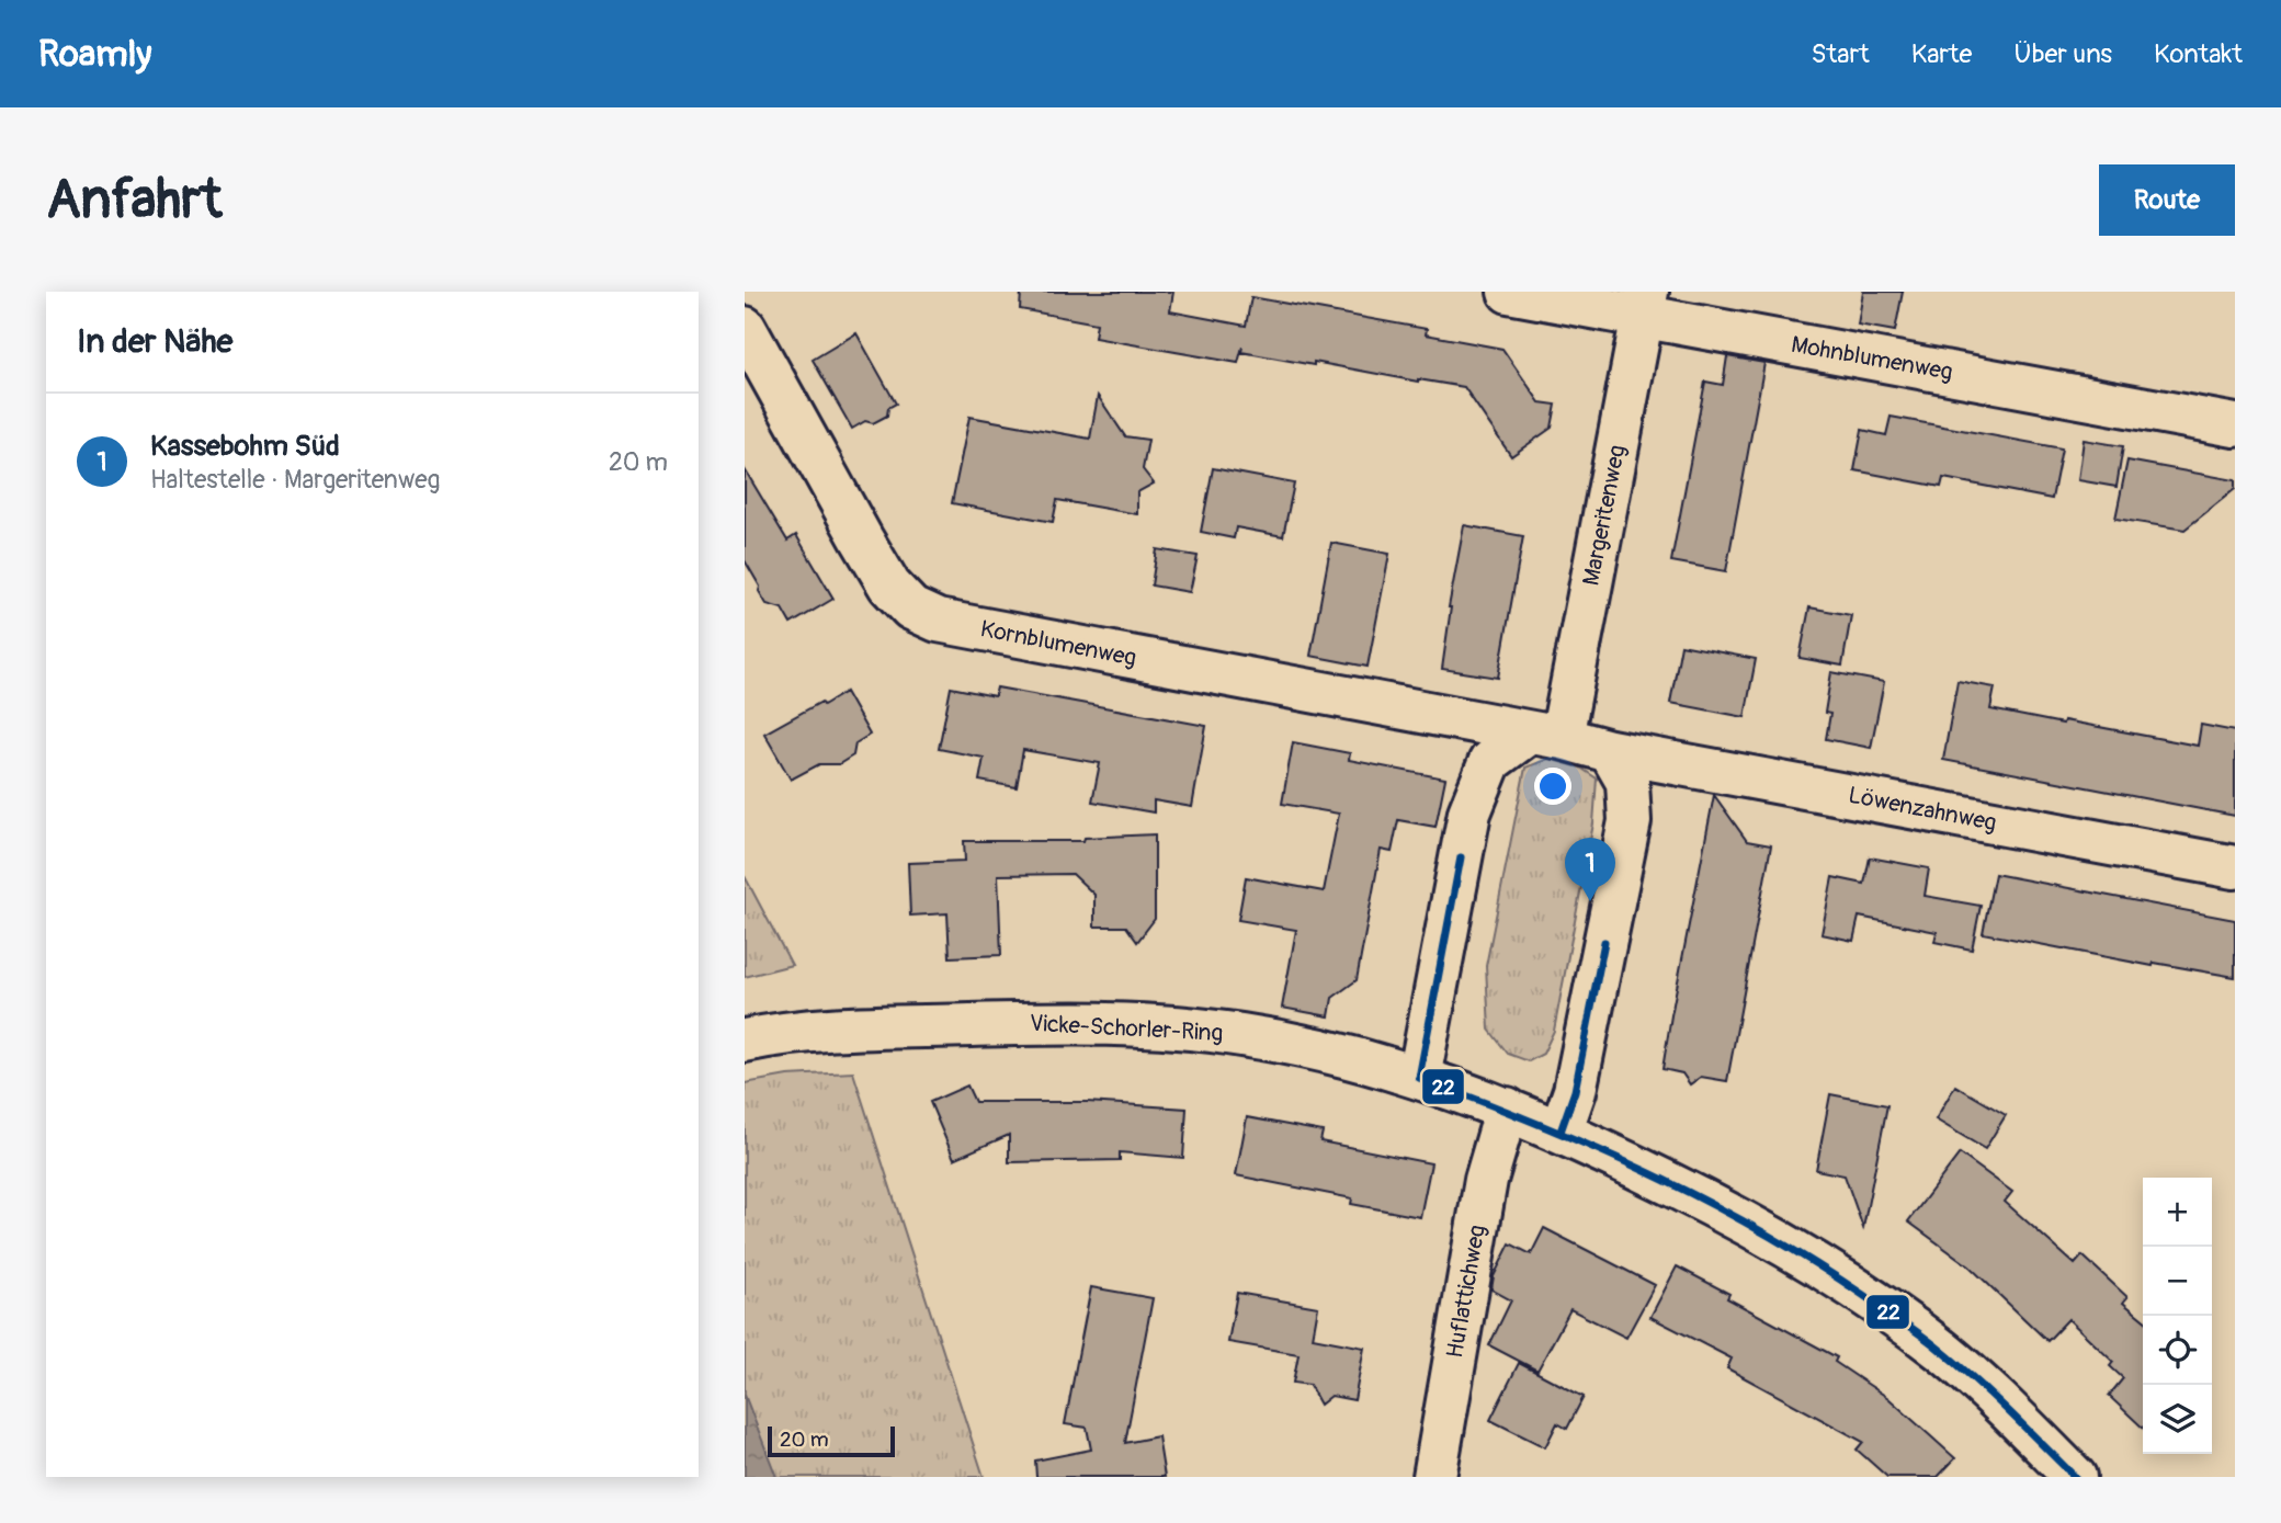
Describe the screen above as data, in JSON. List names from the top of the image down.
{
  "streets": {
    "street": [
      "Mohnblumenweg",
      "Margeritenweg",
      "Kornblumenweg",
      "Löwenzahnweg",
      "Vicke-Schorler-Ring",
      "Huflattichweg"
    ]
  },
  "crossings": [
    ["Mohnblumenweg", "Margeritenweg"],
    ["Margeritenweg", "Kornblumenweg"],
    ["Vicke-Schorler-Ring", "Huflattichweg"]
  ],
  "lines": ["transit line 22"],
  "scale_bar": "20 m",
  "page": {
    "header": "Roamly",
    "nav": [
      "Start",
      "Karte",
      "Über uns",
      "Kontakt"
    ],
    "buttons": "Route",
    "title": "Anfahrt",
    "heading": "In der Nähe",
    "list": [
      {
        "mark": "1",
        "name": "Kassebohm Süd",
        "note": "Haltestelle · Margeritenweg",
        "value": "20 m"
      }
    ],
    "pins": "1",
    "map_buttons": ["+", "−"],
    "scale": "20 m"
  }
}
